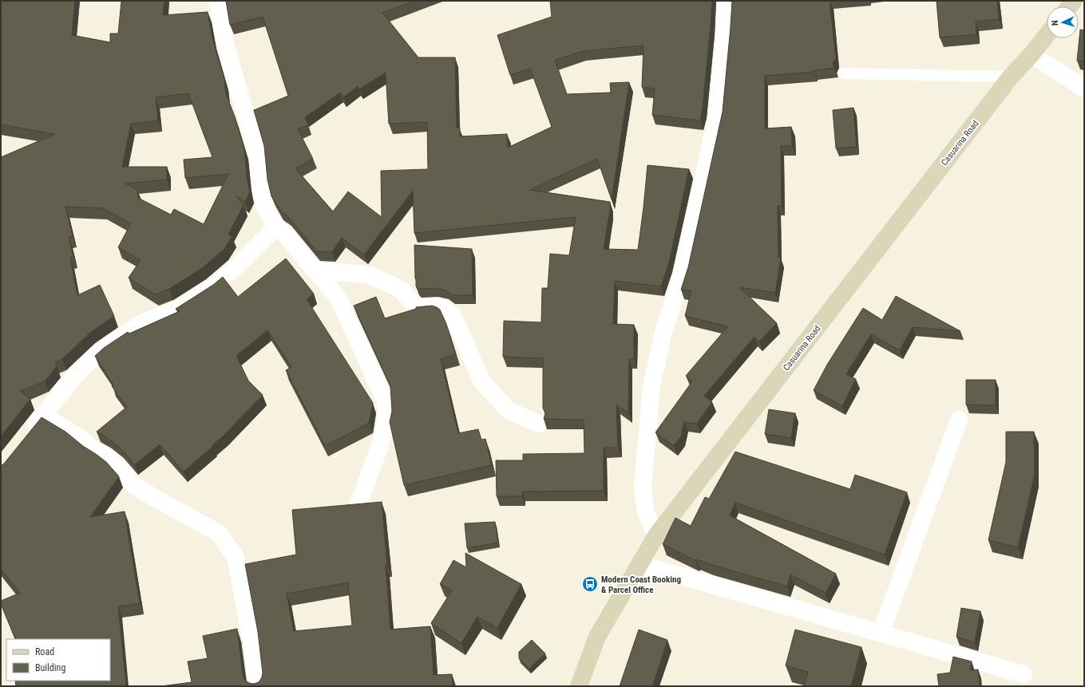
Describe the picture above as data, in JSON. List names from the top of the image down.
{
  "streets": {
    "street": ["Casuarina Road"]
  },
  "places": {
    "bus stop": ["Modern Coast Booking & Parcel Office"]
  },
  "legend": ["Road", "Building"],
  "north": "left"
}
